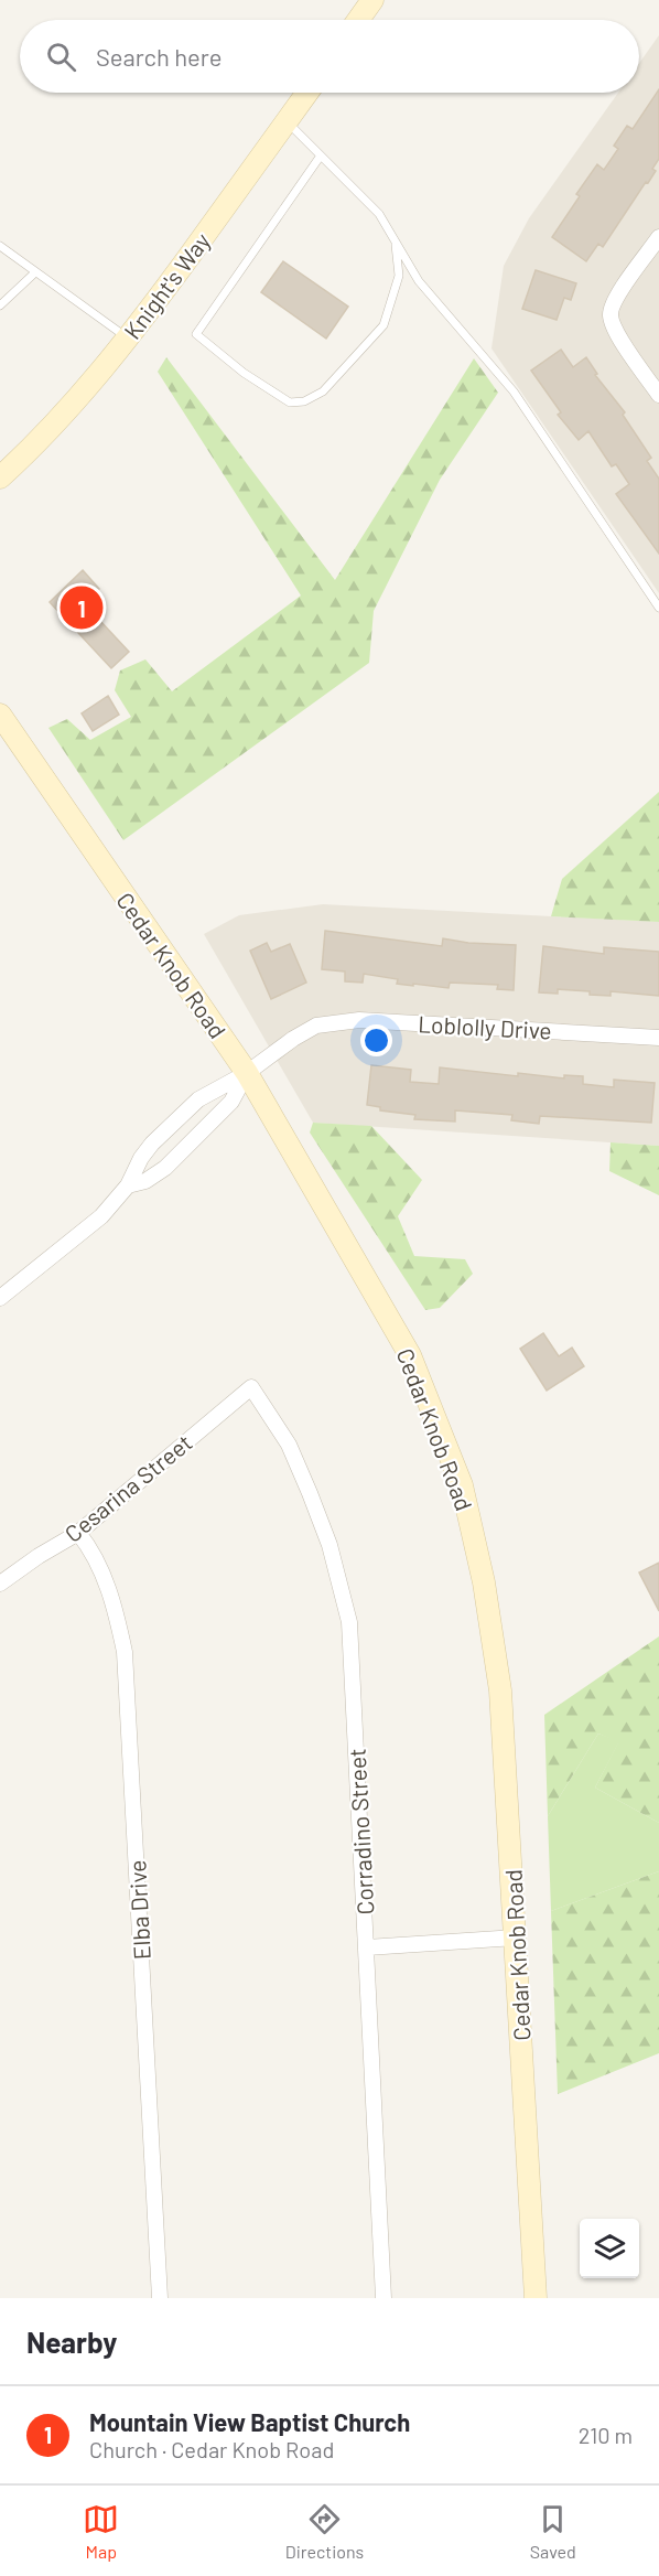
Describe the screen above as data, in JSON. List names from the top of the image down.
{
  "streets": {
    "street": [
      "Knight's Way",
      "Cedar Knob Road",
      "Loblolly Drive",
      "Cesarina Street",
      "Corradino Street",
      "Elba Drive"
    ]
  },
  "crossings": [
    ["Cedar Knob Road", "Loblolly Drive"],
    ["Cesarina Street", "Corradino Street"],
    ["Cesarina Street", "Elba Drive"]
  ],
  "page": {
    "search": "Search here",
    "pins": "1",
    "heading": "Nearby",
    "list": [
      {
        "mark": "1",
        "name": "Mountain View Baptist Church",
        "note": "Church · Cedar Knob Road",
        "value": "210 m"
      }
    ],
    "nav": ["Map", "Directions", "Saved"]
  }
}
